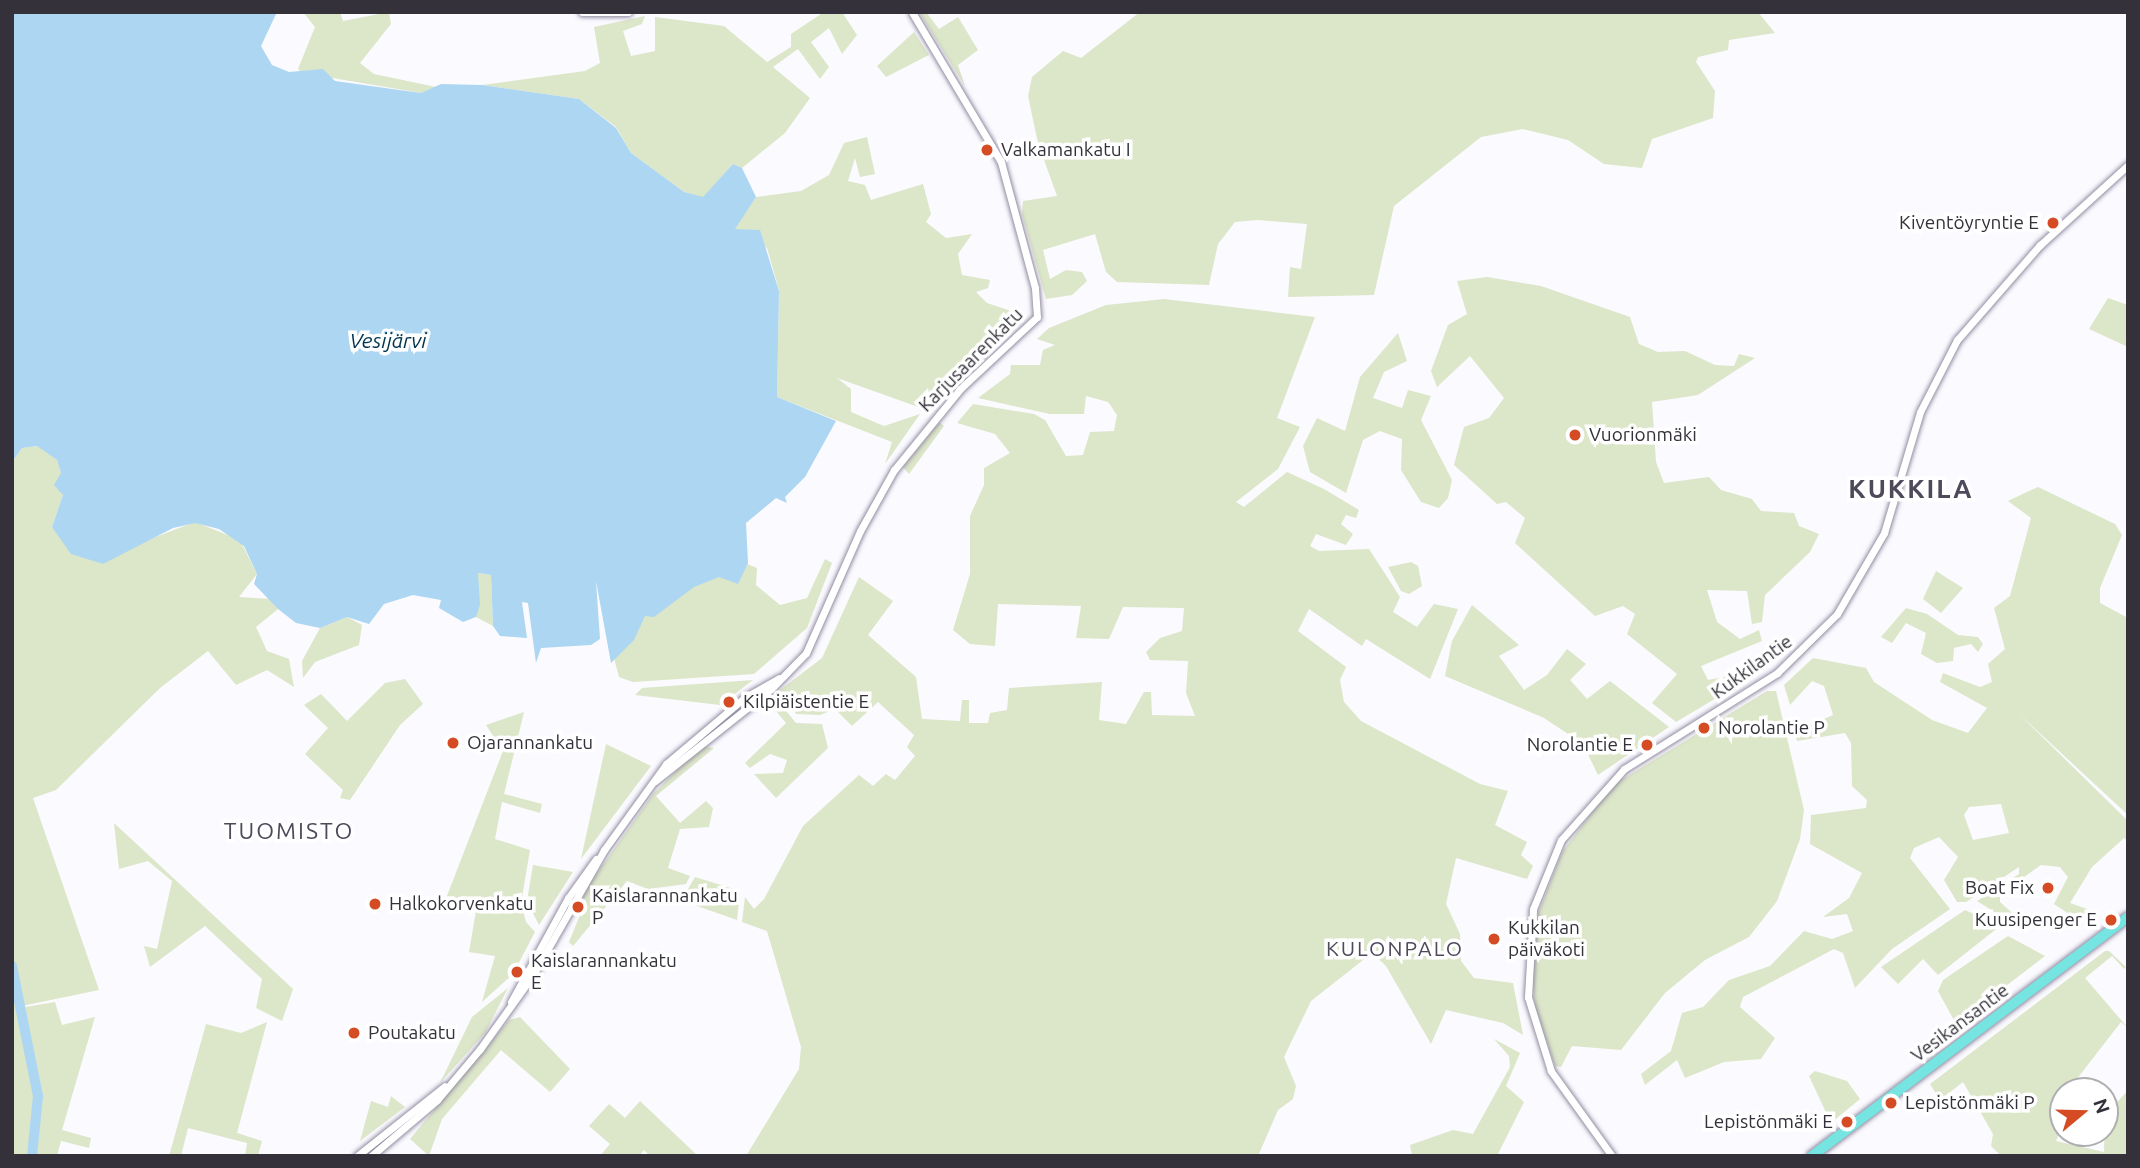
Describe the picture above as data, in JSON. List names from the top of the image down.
{
  "streets": {
    "highway": ["Vesikansantie"],
    "street": ["Karjusaarenkatu", "Kukkilantie"]
  },
  "districts": ["KUKKILA", "TUOMISTO", "KULONPALO"],
  "water": ["Vesijärvi"],
  "places": [
    "Valkamankatu I",
    "Kiventöyryntie E",
    "Vuorionmäki",
    "Kilpiäistentie E",
    "Norolantie P",
    "Ojarannankatu",
    "Norolantie E",
    "Boat Fix",
    "Halkokorvenkatu",
    "Kaislarannankatu P",
    "Kuusipenger E",
    "Kukkilan päiväkoti",
    "Kaislarannankatu E",
    "Poutakatu",
    "Lepistönmäki P",
    "Lepistönmäki E"
  ],
  "north": "right"
}
